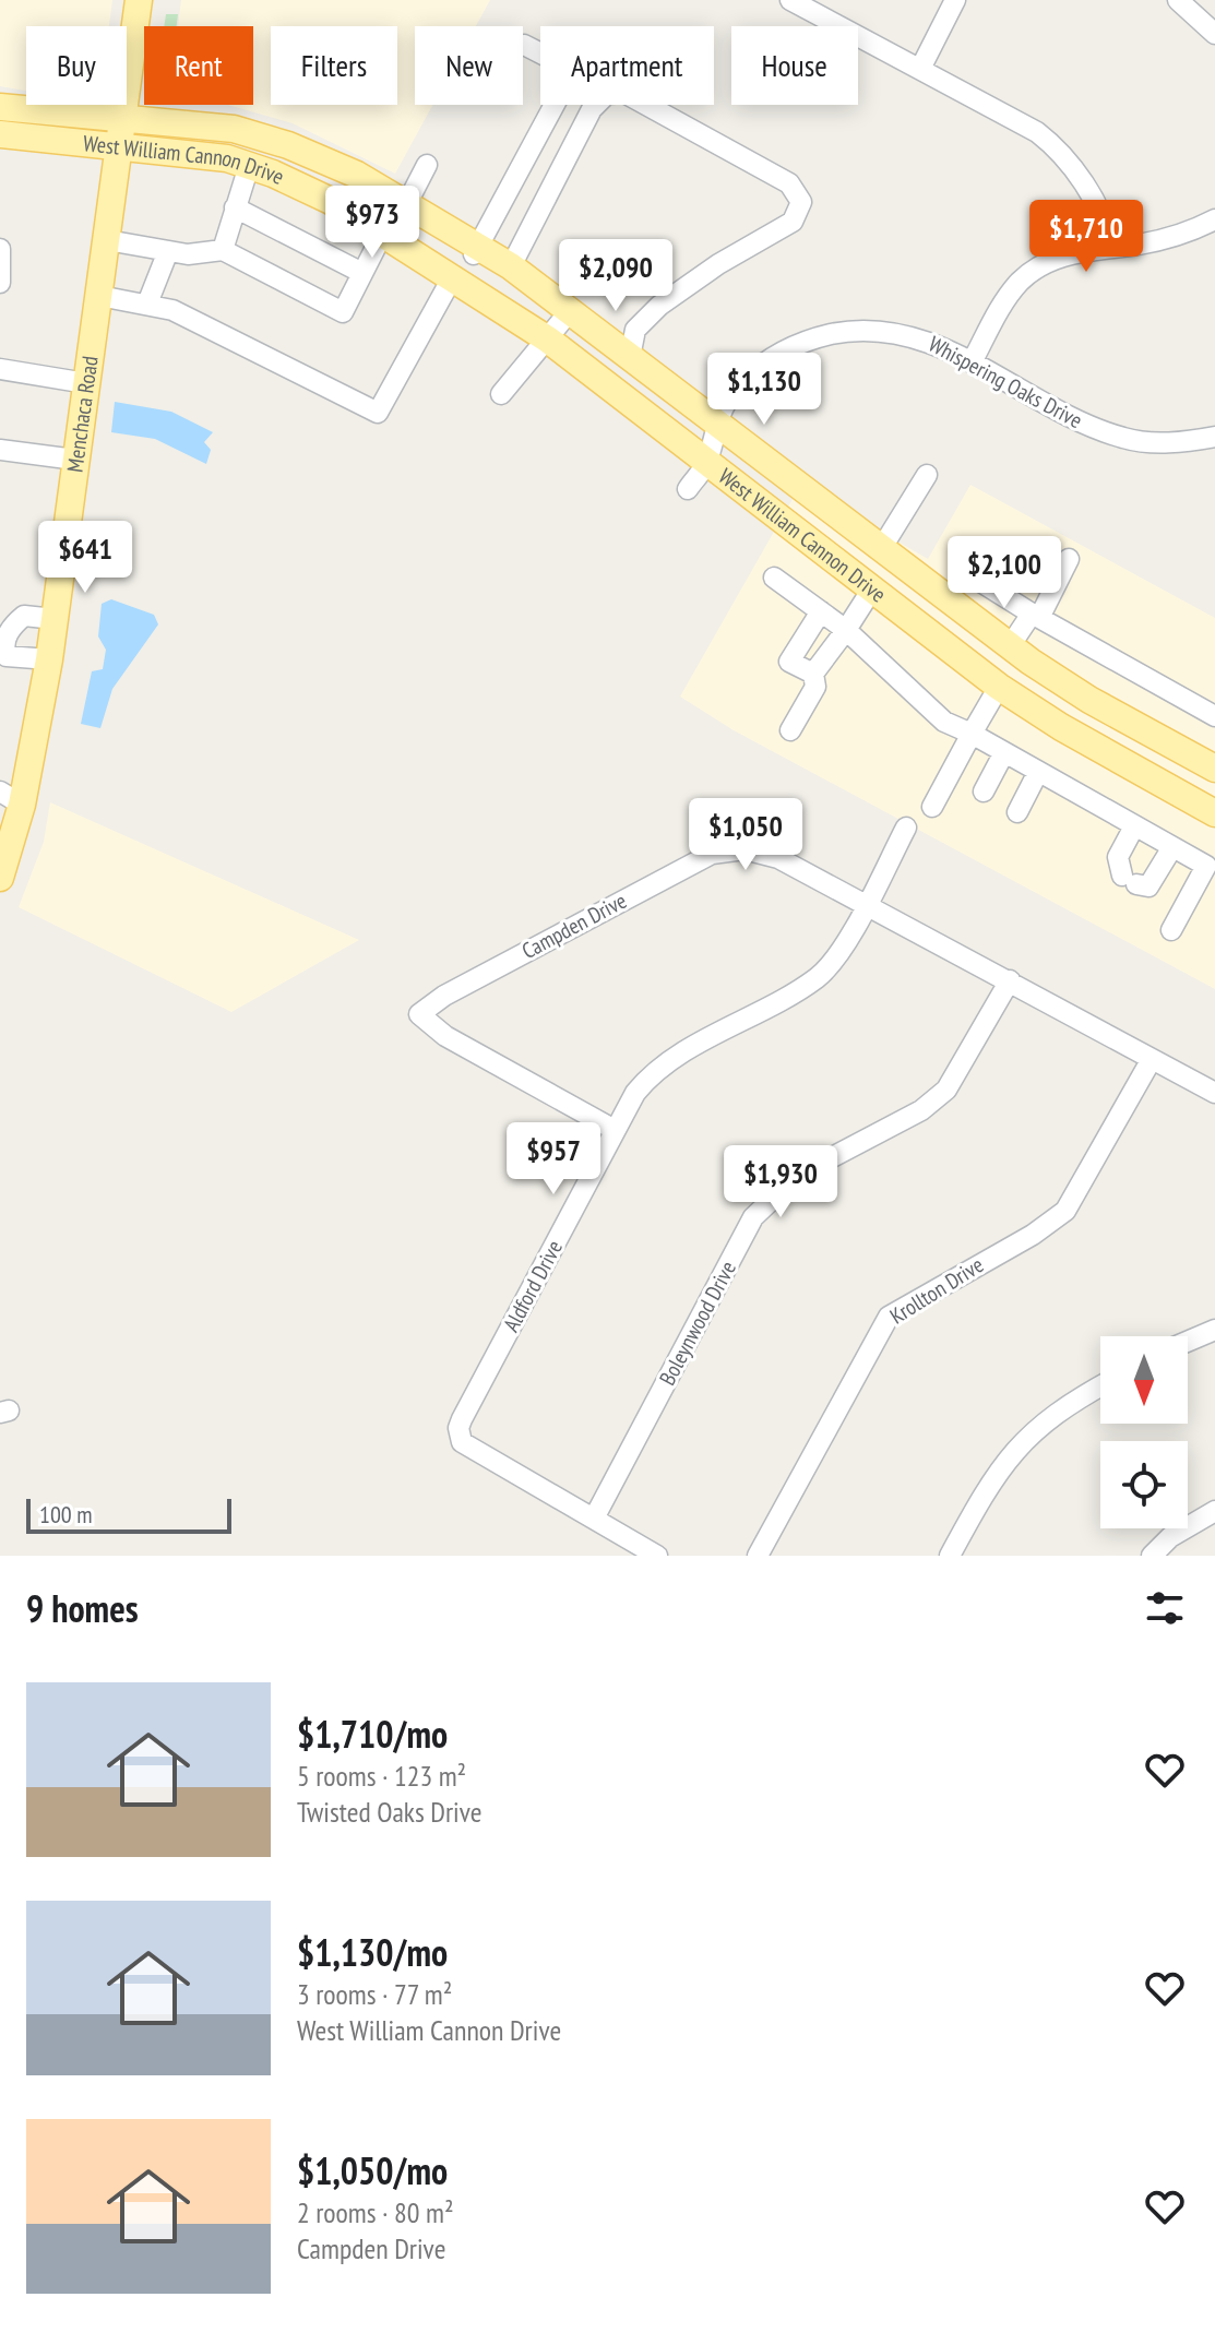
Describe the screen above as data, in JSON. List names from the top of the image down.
{
  "streets": {
    "main road": ["West William Cannon Drive", "Menchaca Road"],
    "street": [
      "Whispering Oaks Drive",
      "Campden Drive",
      "Aldford Drive",
      "Krollton Drive",
      "Boleynwood Drive"
    ]
  },
  "crossings": [
    ["West William Cannon Drive", "Whispering Oaks Drive"],
    ["West William Cannon Drive", "Menchaca Road"],
    ["Campden Drive", "Aldford Drive"],
    ["Campden Drive", "Krollton Drive"],
    ["Campden Drive", "Boleynwood Drive"],
    ["Aldford Drive", "Boleynwood Drive"]
  ],
  "scale_bar": "100 m",
  "north": "bottom",
  "page": {
    "chip": [
      "Buy",
      "Rent",
      "Filters",
      "New",
      "Apartment",
      "House"
    ],
    "price": [
      "$973",
      "$1,710",
      "$2,090",
      "$1,130",
      "$641",
      "$2,100",
      "$1,050",
      "$957",
      "$1,930"
    ],
    "scale": "100 m",
    "heading": "9 homes",
    "list": [
      {
        "name": "$1,710/mo",
        "note": "5 rooms · 123 m² · Twisted Oaks Drive"
      },
      {
        "name": "$1,130/mo",
        "note": "3 rooms · 77 m² · West William Cannon Drive"
      },
      {
        "name": "$1,050/mo",
        "note": "2 rooms · 80 m² · Campden Drive"
      }
    ]
  }
}
